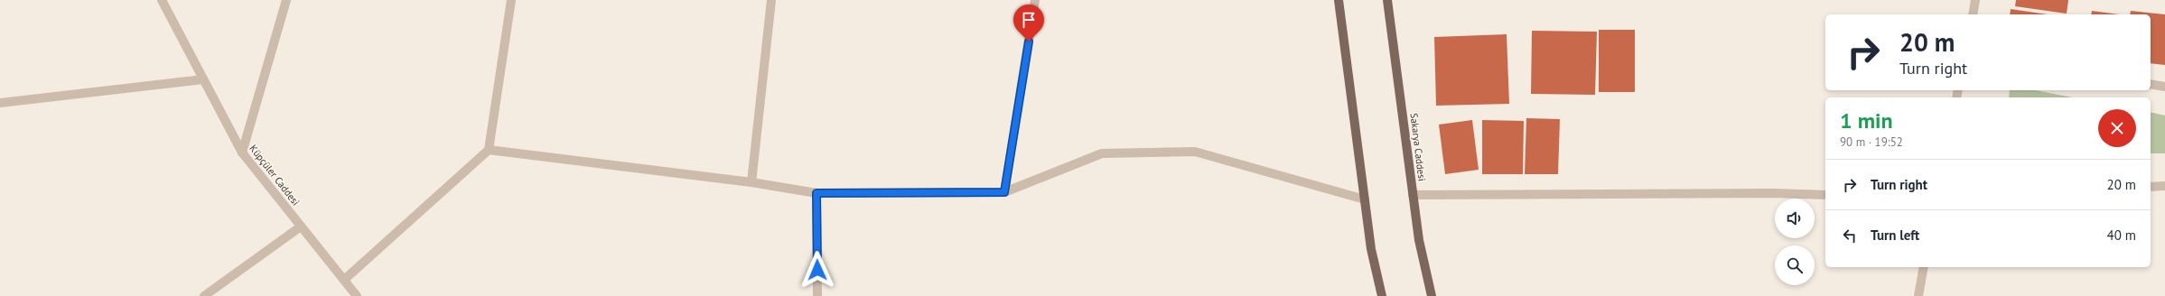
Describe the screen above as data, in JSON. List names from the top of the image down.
{
  "streets": {
    "main road": ["Sakarya Caddesi"],
    "street": ["Küpçüler Caddesi"]
  },
  "page": {
    "turn": ["20 m", "Turn right"],
    "heading": ["1 min", "90 m · 19:52"],
    "list": [
      {
        "name": "Turn right",
        "value": "20 m"
      },
      {
        "name": "Turn left",
        "value": "40 m"
      }
    ]
  }
}
